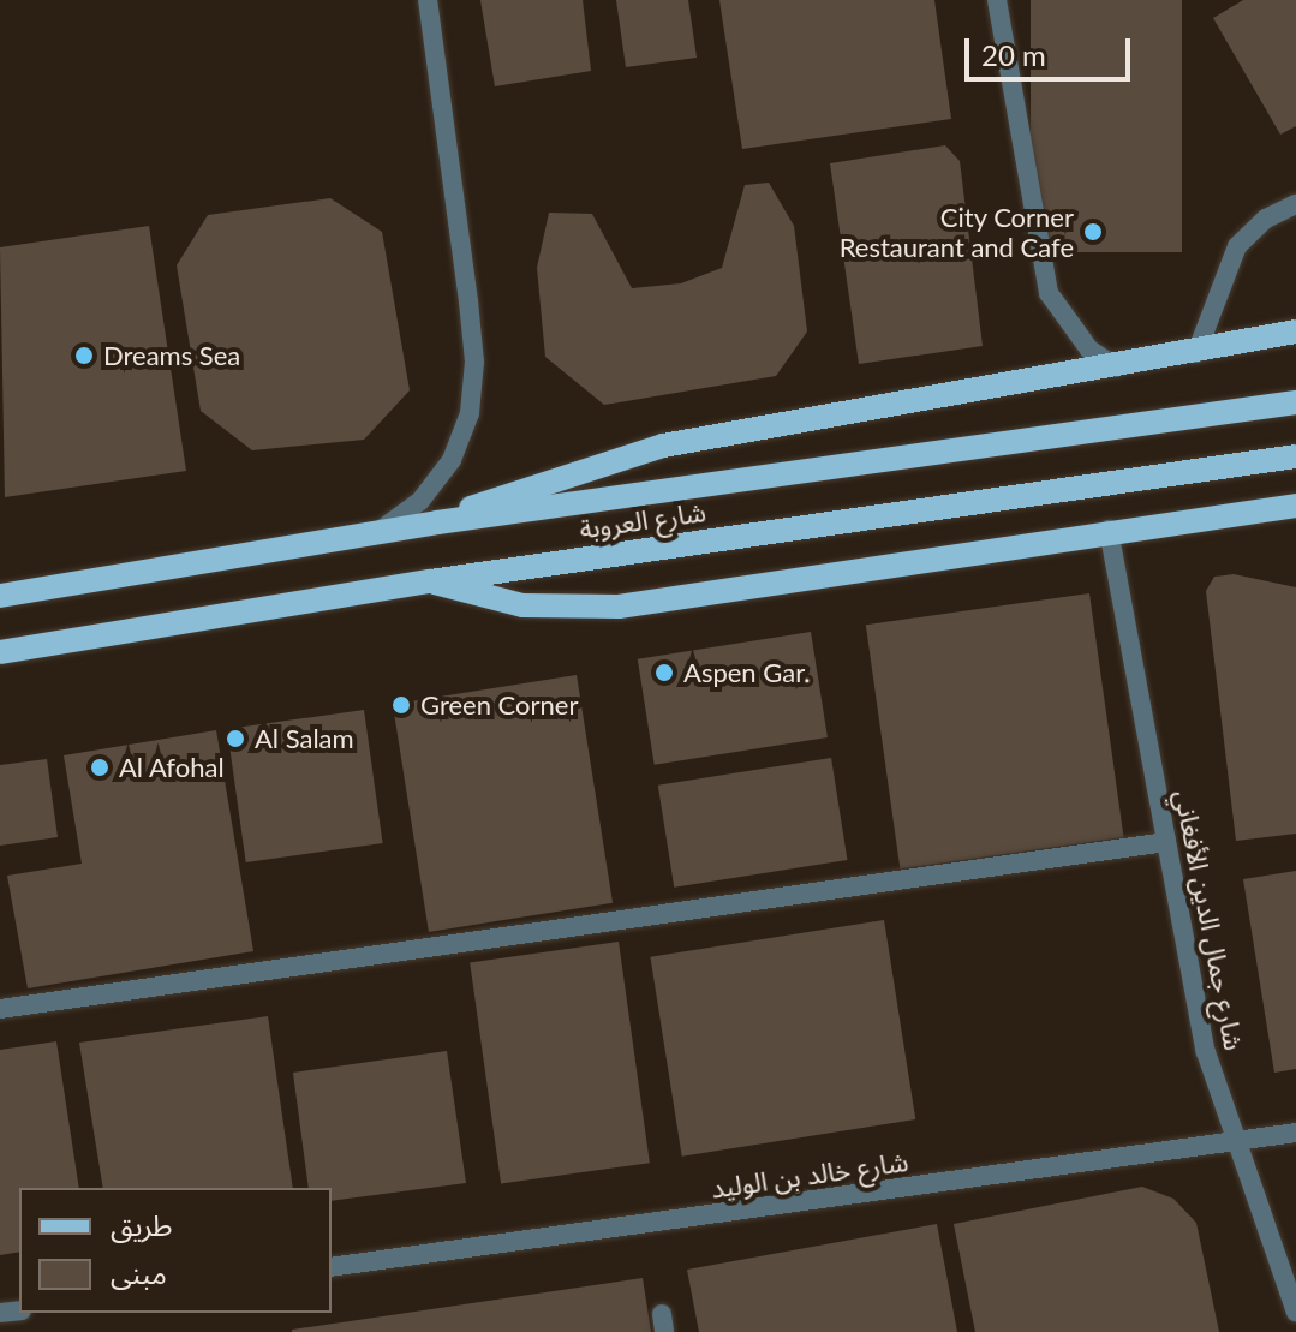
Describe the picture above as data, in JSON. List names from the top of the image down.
{
  "streets": {
    "main road": ["شارع العروبة"],
    "street": ["شارع جمال الدين الأفغاني", "شارع خالد بن الوليد"]
  },
  "crossings": [
    ["شارع جمال الدين الأفغاني", "شارع خالد بن الوليد"]
  ],
  "places": [
    "City Corner Restaurant and Cafe",
    "Dreams Sea",
    "Aspen Gar.",
    "Green Corner",
    "Al Salam",
    "Al Afohal"
  ],
  "legend": ["طريق", "مبنى"],
  "scale_bar": "20 m"
}
